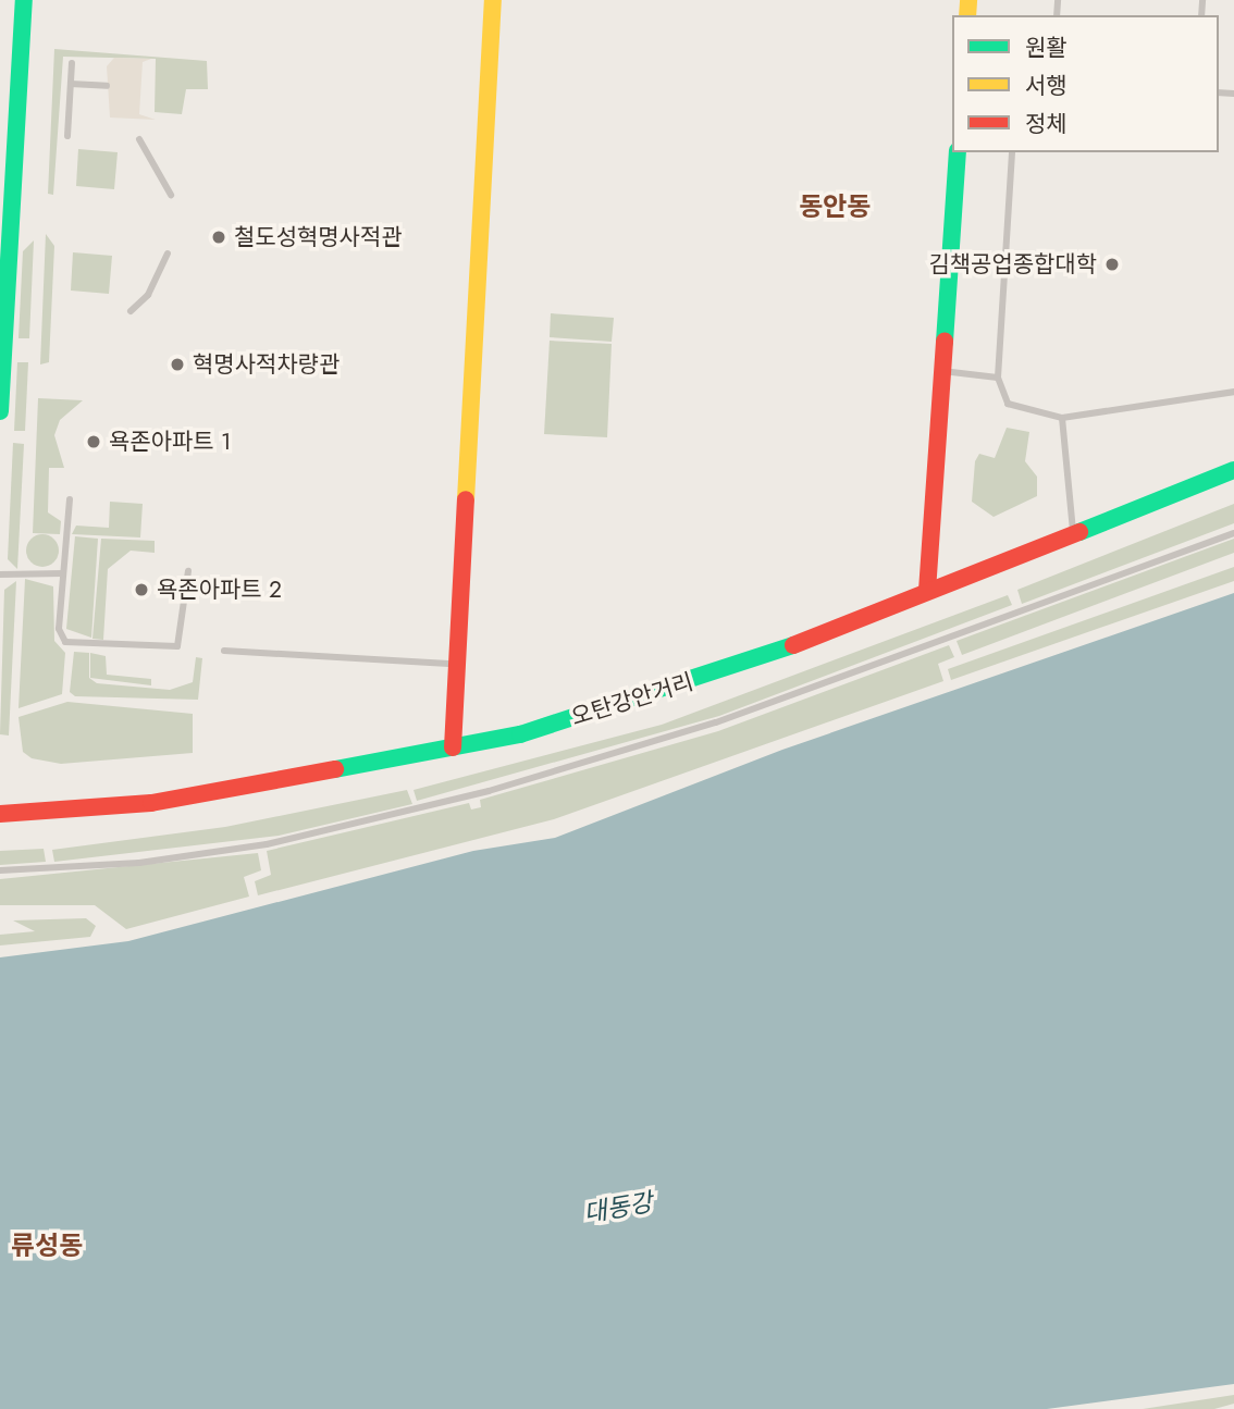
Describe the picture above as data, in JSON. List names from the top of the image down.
{
  "streets": {
    "main road": ["오탄강안거리"]
  },
  "districts": ["동안동", "류성동"],
  "water": ["대동강"],
  "places": [
    "철도성혁명사적관",
    "김책공업종합대학",
    "혁명사적차량관",
    "욕존아파트 1",
    "욕존아파트 2"
  ],
  "legend": ["원활", "서행", "정체"]
}
